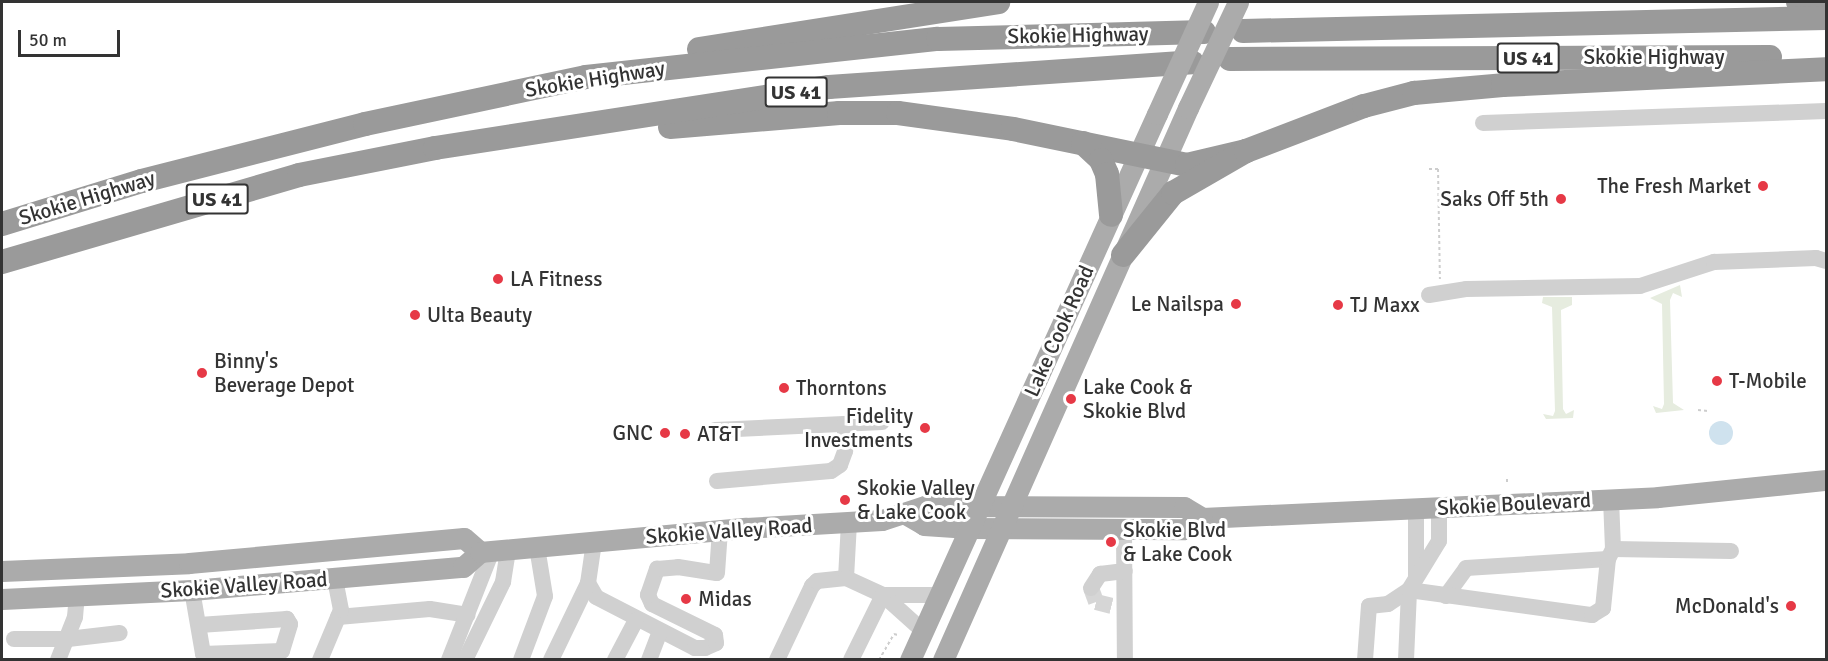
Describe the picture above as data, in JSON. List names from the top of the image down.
{
  "streets": {
    "highway": ["Skokie Highway", "US 41"],
    "main road": ["Lake Cook Road", "Skokie Boulevard", "Skokie Valley Road"]
  },
  "crossings": [
    ["Lake Cook Road", "Skokie Boulevard"],
    ["Lake Cook Road", "Skokie Valley Road"],
    ["Skokie Boulevard", "Skokie Valley Road"]
  ],
  "places": [
    "The Fresh Market",
    "Saks Off 5th",
    "LA Fitness",
    "Le Nailspa",
    "TJ Maxx",
    "Ulta Beauty",
    "Binny's Beverage Depot",
    "T-Mobile",
    "Thorntons",
    "Lake Cook & Skokie Blvd",
    "Fidelity Investments",
    "GNC",
    "AT&T",
    "Skokie Valley & Lake Cook",
    "Skokie Blvd & Lake Cook",
    "Midas",
    "McDonald's"
  ],
  "scale_bar": "50 m"
}
